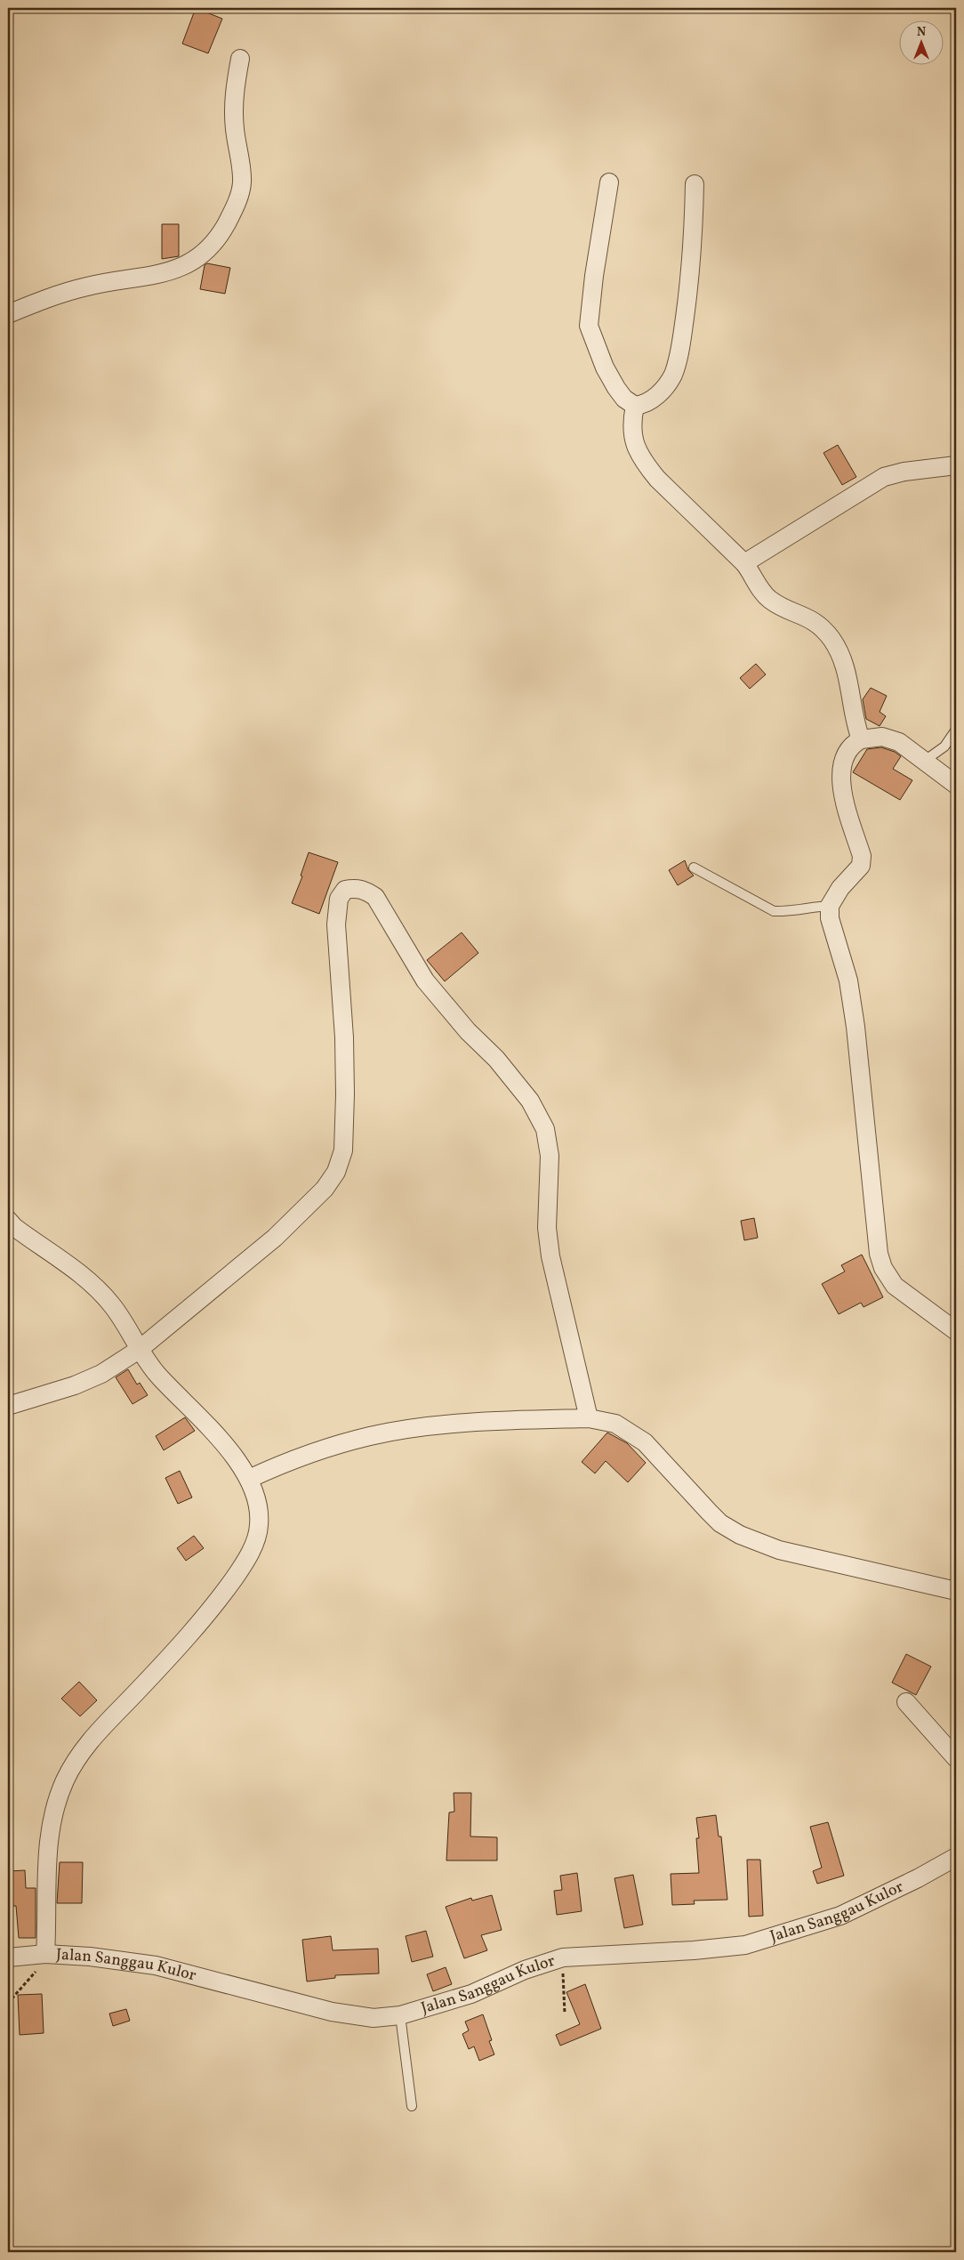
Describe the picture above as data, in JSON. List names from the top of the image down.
{
  "streets": {
    "street": ["Jalan Sanggau Kulor"]
  },
  "north": "top"
}
